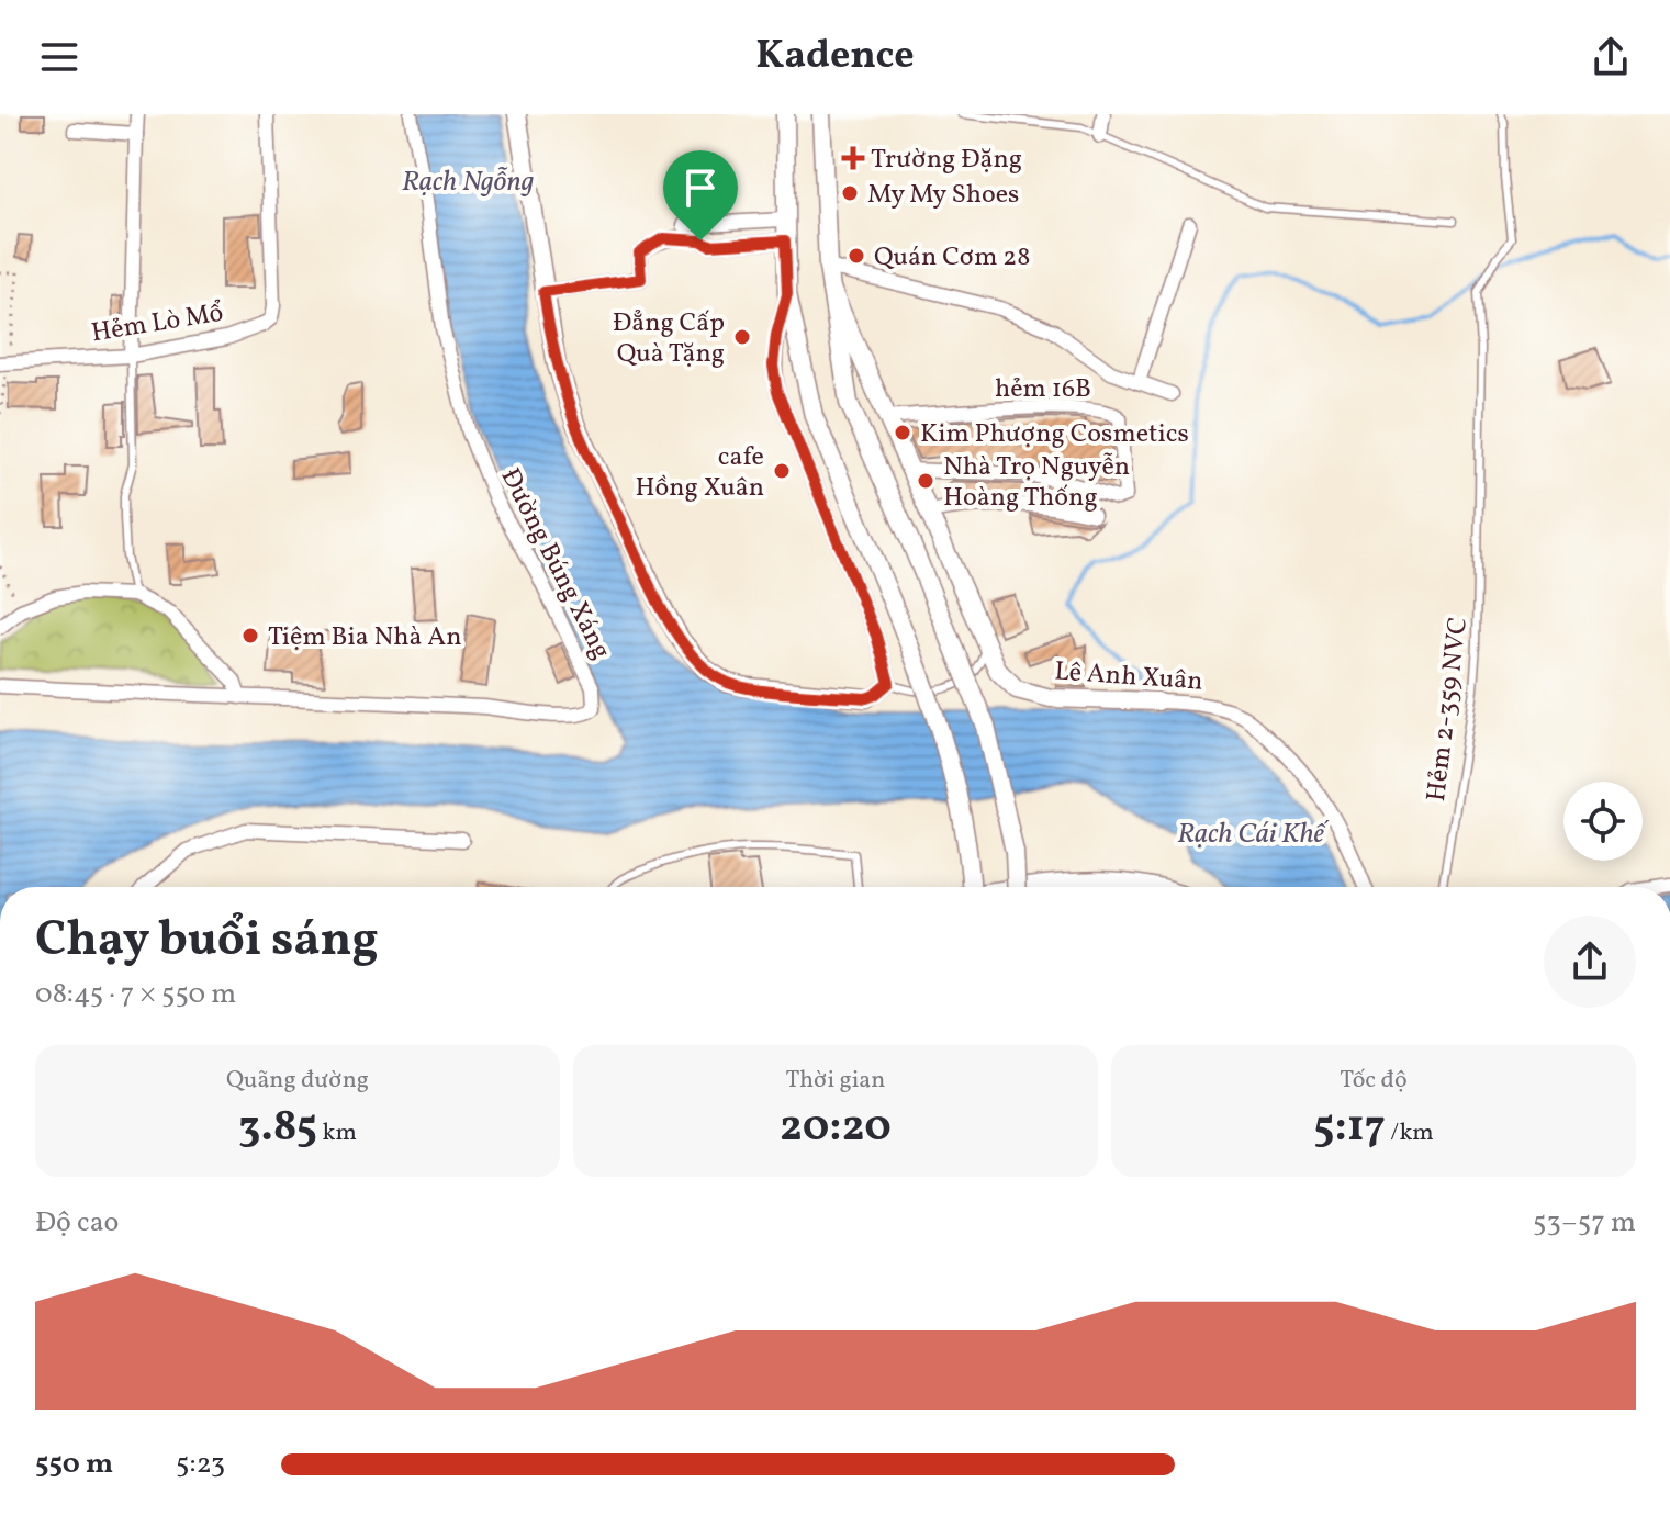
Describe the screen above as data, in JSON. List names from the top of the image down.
{
  "streets": {
    "main road": ["Lê Anh Xuân"],
    "street": ["Hẻm Lò Mổ", "hẻm 16B", "Đường Búng Xáng"],
    "lane": ["Hẻm 2-359 NVC"]
  },
  "crossings": [
    ["hẻm 16B", "Lê Anh Xuân"]
  ],
  "water": ["Rạch Ngỗng", "Rạch Cái Khế"],
  "places": {
    "health": ["Trường Đặng"],
    "other": [
      "My My Shoes",
      "Quán Cơm 28",
      "Đẳng Cấp Quà Tặng",
      "Kim Phượng Cosmetics",
      "cafe Hồng Xuân",
      "Nhà Trọ Nguyễn Hoàng Thống",
      "Tiệm Bia Nhà An"
    ]
  },
  "page": {
    "header": "Kadence",
    "heading": ["Chạy buổi sáng", "08:45 · 7 × 550 m"],
    "stats": [
      ["Quãng đường", "3.85 km"],
      ["Thời gian", "20:20"],
      ["Tốc độ", "5:17 /km"]
    ],
    "chart": ["Độ cao", "53–57 m"],
    "list": [
      {
        "name": "550 m",
        "note": "5:23"
      }
    ]
  }
}
